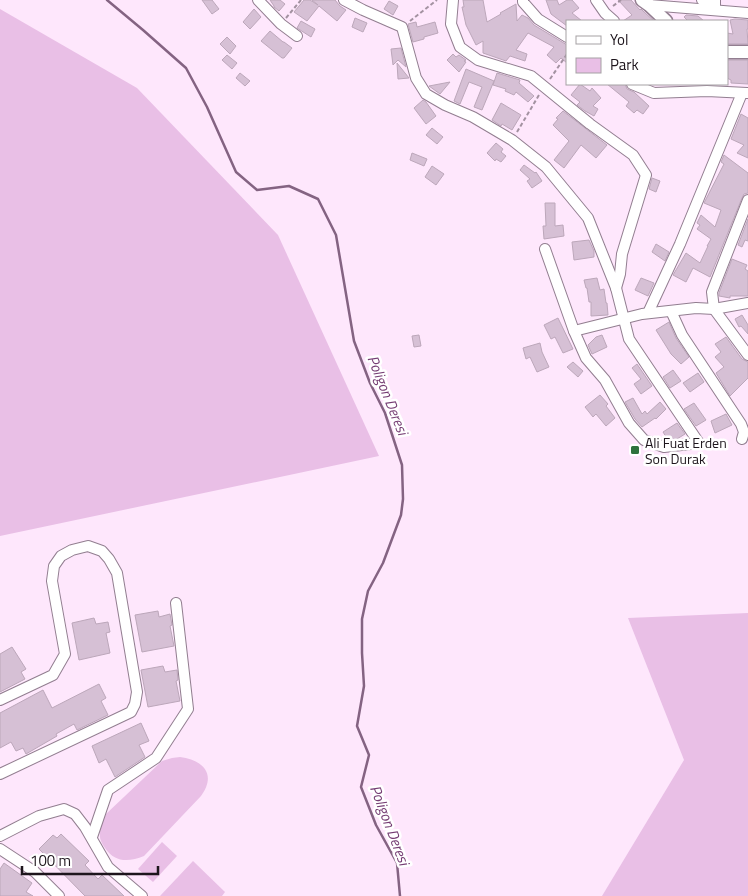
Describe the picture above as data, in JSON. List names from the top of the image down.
{
  "water": ["Poligon Deresi"],
  "places": {
    "transit": ["Ali Fuat Erden Son Durak"]
  },
  "legend": ["Yol", "Park"],
  "scale_bar": "100 m"
}
